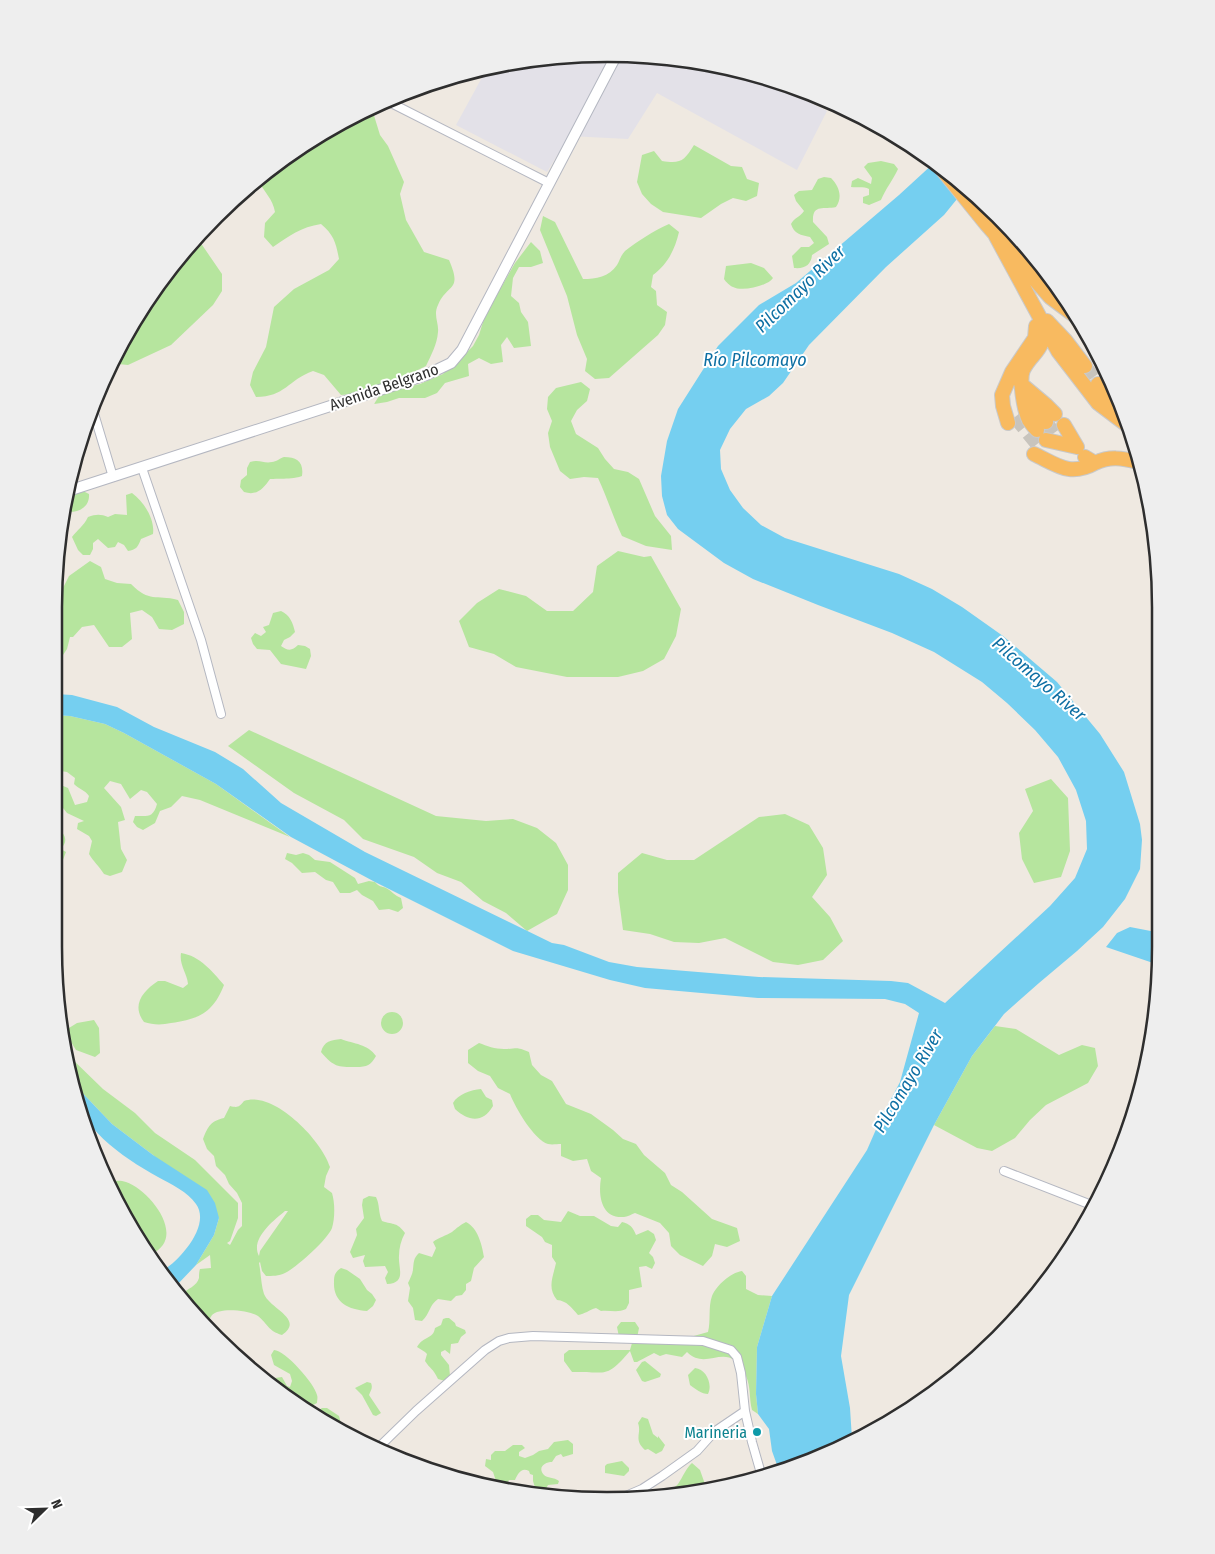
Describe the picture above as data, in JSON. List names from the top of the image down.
{
  "streets": {
    "street": ["Avenida Belgrano"]
  },
  "water": ["Pilcomayo River", "Río Pilcomayo"],
  "places": ["Marineria"],
  "north": "top right"
}
